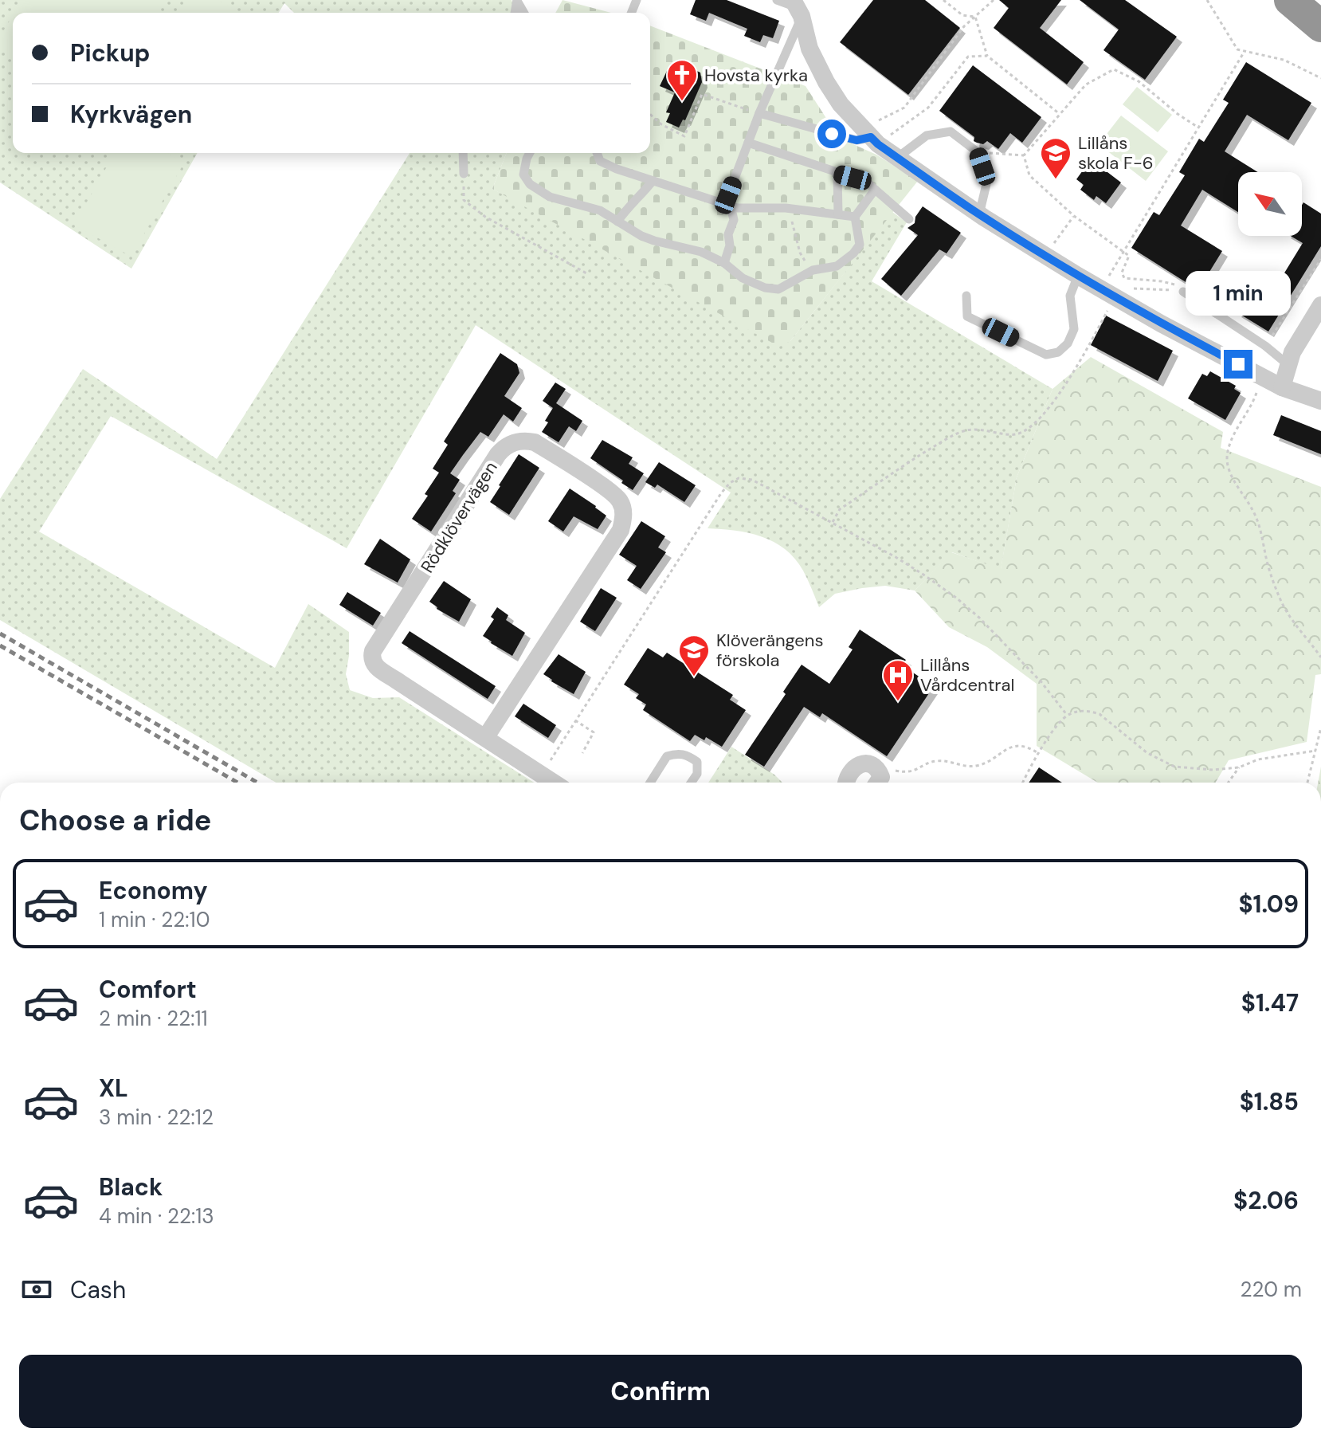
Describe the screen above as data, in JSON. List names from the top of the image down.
{
  "streets": {
    "street": ["Rödklövervägen"]
  },
  "places": {
    "church": ["Hovsta kyrka"],
    "school or university": ["Lillåns skola F-6", "Klöverängens förskola"],
    "hospital": ["Lillåns Vårdcentral"]
  },
  "north": "top left",
  "page": {
    "banner": ["Pickup", "Kyrkvägen"],
    "bubble": "1 min",
    "heading": "Choose a ride",
    "list": [
      {
        "name": "Economy",
        "note": "1 min · 22:10",
        "value": "$1.09"
      },
      {
        "name": "Comfort",
        "note": "2 min · 22:11",
        "value": "$1.47"
      },
      {
        "name": "XL",
        "note": "3 min · 22:12",
        "value": "$1.85"
      },
      {
        "name": "Black",
        "note": "4 min · 22:13",
        "value": "$2.06"
      }
    ],
    "pay": ["Cash", "220 m"],
    "buttons": "Confirm"
  }
}
